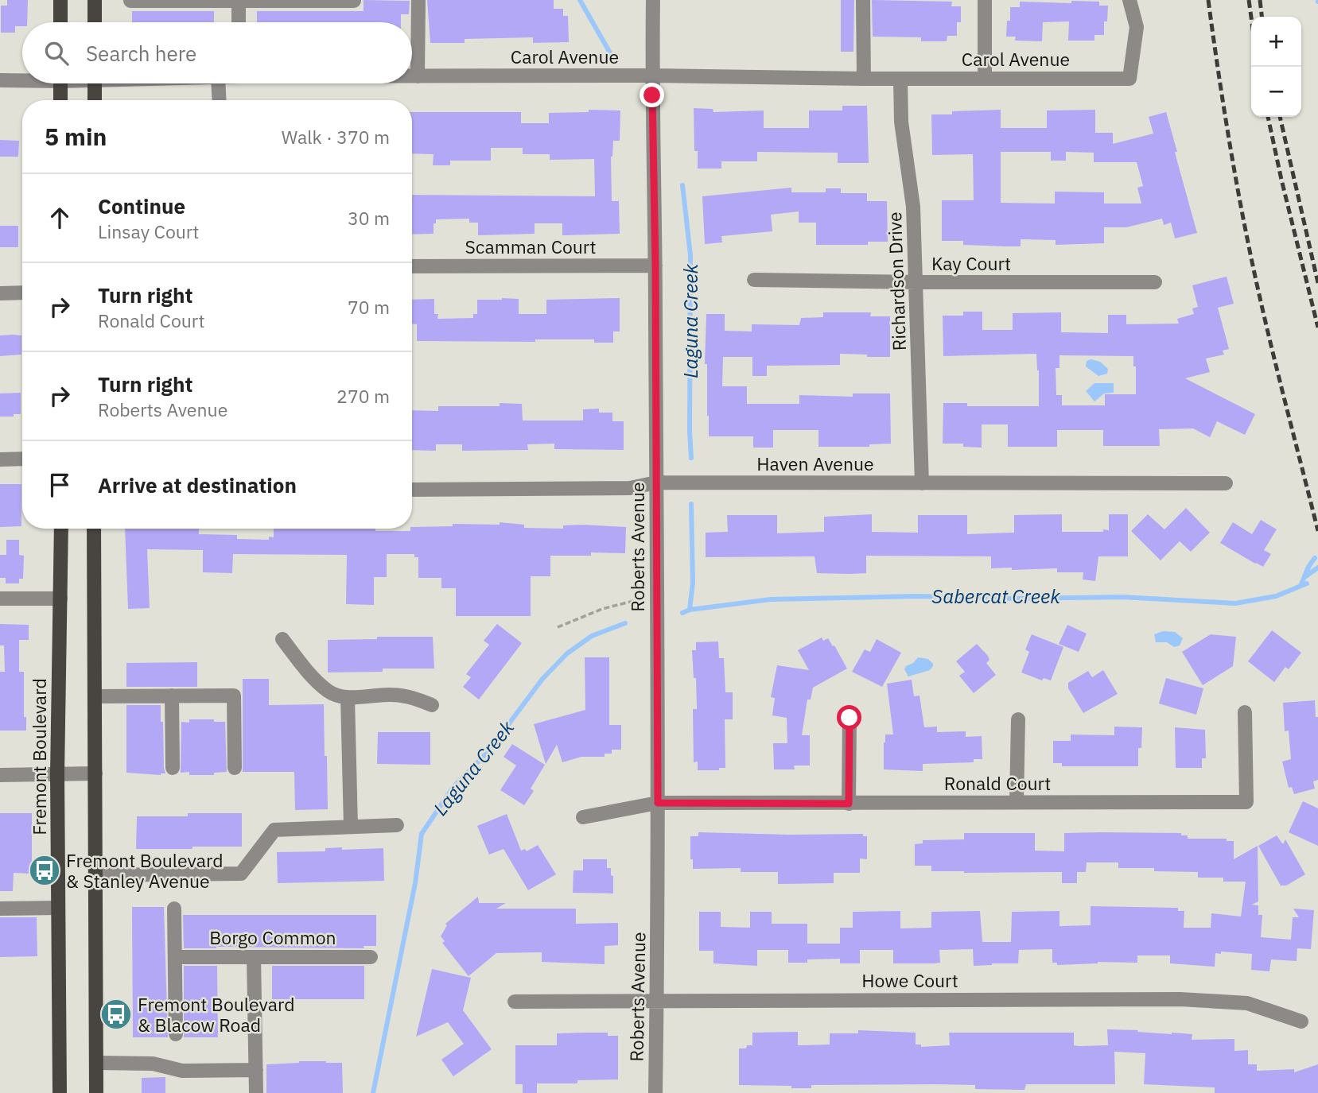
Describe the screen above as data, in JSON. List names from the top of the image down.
{
  "streets": {
    "main road": ["Fremont Boulevard"],
    "street": [
      "Carol Avenue",
      "Scamman Court",
      "Kay Court",
      "Richardson Drive",
      "Haven Avenue",
      "Roberts Avenue",
      "Ronald Court",
      "Borgo Common",
      "Howe Court"
    ]
  },
  "crossings": [
    ["Carol Avenue", "Richardson Drive"],
    ["Carol Avenue", "Roberts Avenue"],
    ["Scamman Court", "Roberts Avenue"],
    ["Kay Court", "Richardson Drive"],
    ["Richardson Drive", "Haven Avenue"],
    ["Haven Avenue", "Roberts Avenue"],
    ["Roberts Avenue", "Ronald Court"],
    ["Roberts Avenue", "Howe Court"]
  ],
  "water": ["Laguna Creek", "Sabercat Creek"],
  "places": {
    "bus stop": ["Fremont Boulevard & Stanley Avenue", "Fremont Boulevard & Blacow Road"]
  },
  "page": {
    "map_buttons": ["+", "−"],
    "search": "Search here",
    "heading": ["5 min", "Walk · 370 m"],
    "list": [
      ["Continue", "Linsay Court", "30 m"],
      ["Turn right", "Ronald Court", "70 m"],
      ["Turn right", "Roberts Avenue", "270 m"],
      "Arrive at destination"
    ]
  }
}
